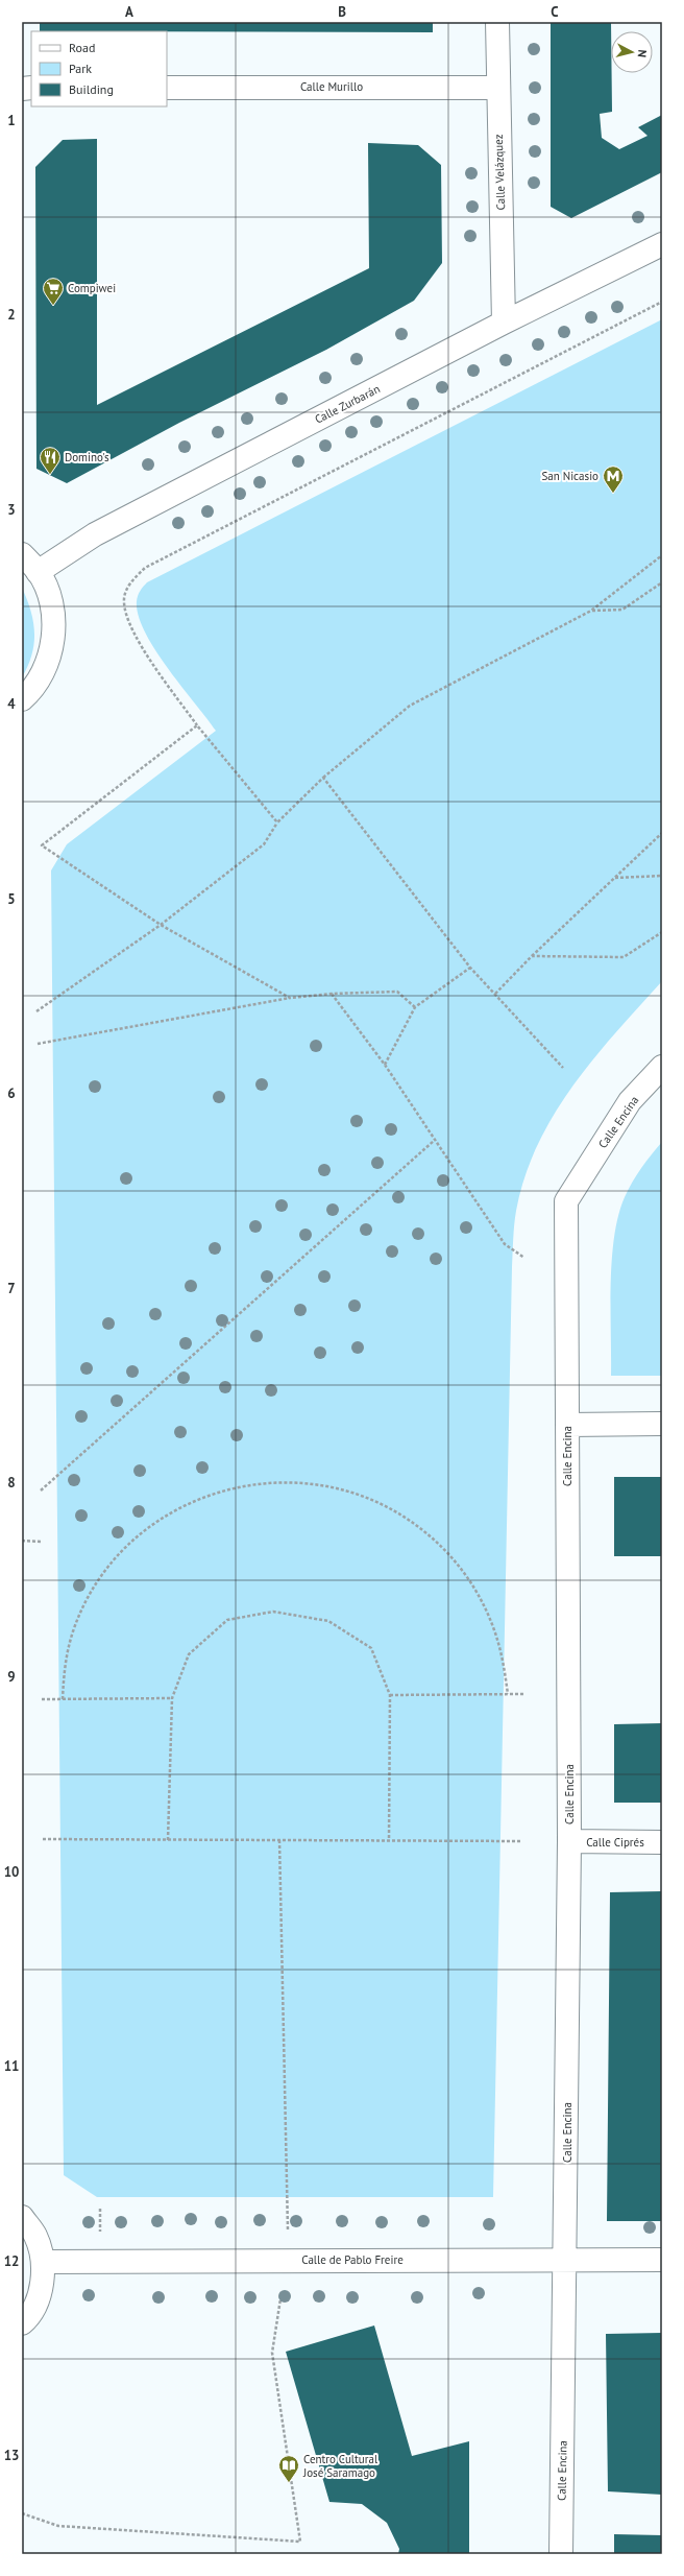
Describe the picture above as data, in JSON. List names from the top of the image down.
{
  "streets": {
    "street": [
      "Calle Murillo",
      "Calle Velázquez",
      "Calle Zurbarán",
      "Calle Encina",
      "Calle Ciprés",
      "Calle de Pablo Freire"
    ]
  },
  "crossings": [
    ["Calle Murillo", "Calle Velázquez"],
    ["Calle Velázquez", "Calle Zurbarán"],
    ["Calle Encina", "Calle Ciprés"],
    ["Calle Encina", "Calle de Pablo Freire"]
  ],
  "places": {
    "supermarket": ["Compiwei"],
    "restaurant": ["Domino's"],
    "metro station": ["San Nicasio"],
    "library": ["Centro Cultural José Saramago"]
  },
  "legend": ["Road", "Park", "Building"],
  "north": "right",
  "grid": {
    "columns": ["A", "B", "C"],
    "rows": [
      "1",
      "2",
      "3",
      "4",
      "5",
      "6",
      "7",
      "8",
      "9",
      "10",
      "11",
      "12",
      "13"
    ]
  }
}
